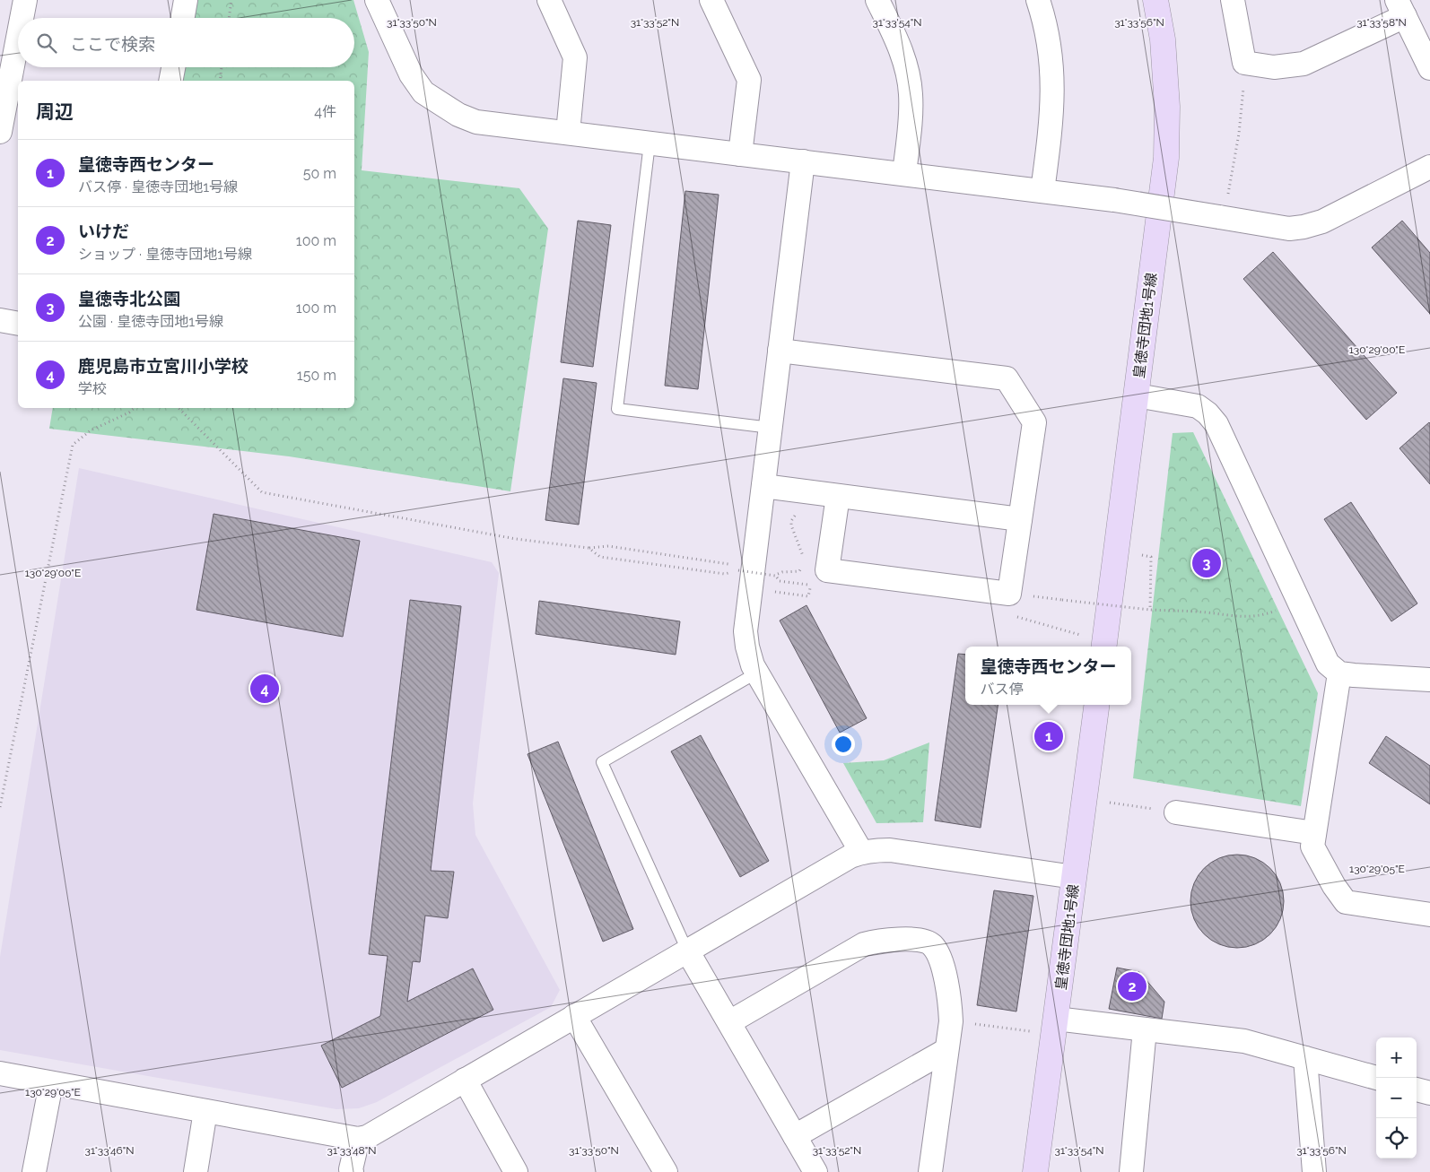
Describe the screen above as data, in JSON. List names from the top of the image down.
{
  "streets": {
    "street": ["皇徳寺団地1号線"]
  },
  "page": {
    "search": "ここで検索",
    "heading": ["周辺", "4件"],
    "list": [
      {
        "mark": "1",
        "name": "皇徳寺西センター",
        "note": "バス停 · 皇徳寺団地1号線",
        "value": "50 m"
      },
      {
        "mark": "2",
        "name": "いけだ",
        "note": "ショップ · 皇徳寺団地1号線",
        "value": "100 m"
      },
      {
        "mark": "3",
        "name": "皇徳寺北公園",
        "note": "公園 · 皇徳寺団地1号線",
        "value": "100 m"
      },
      {
        "mark": "4",
        "name": "鹿児島市立宮川小学校",
        "note": "学校",
        "value": "150 m"
      }
    ],
    "pins": [
      "3",
      "4",
      "1",
      "2"
    ],
    "popup": ["皇徳寺西センター", "バス停"],
    "map_buttons": ["+", "−"]
  },
  "coordinates": [
    "31°33'50\"N",
    "31°33'52\"N",
    "31°33'54\"N",
    "31°33'56\"N",
    "31°33'58\"N",
    "130°29'00\"E",
    "130°29'05\"E",
    "31°33'46\"N",
    "31°33'48\"N"
  ]
}
